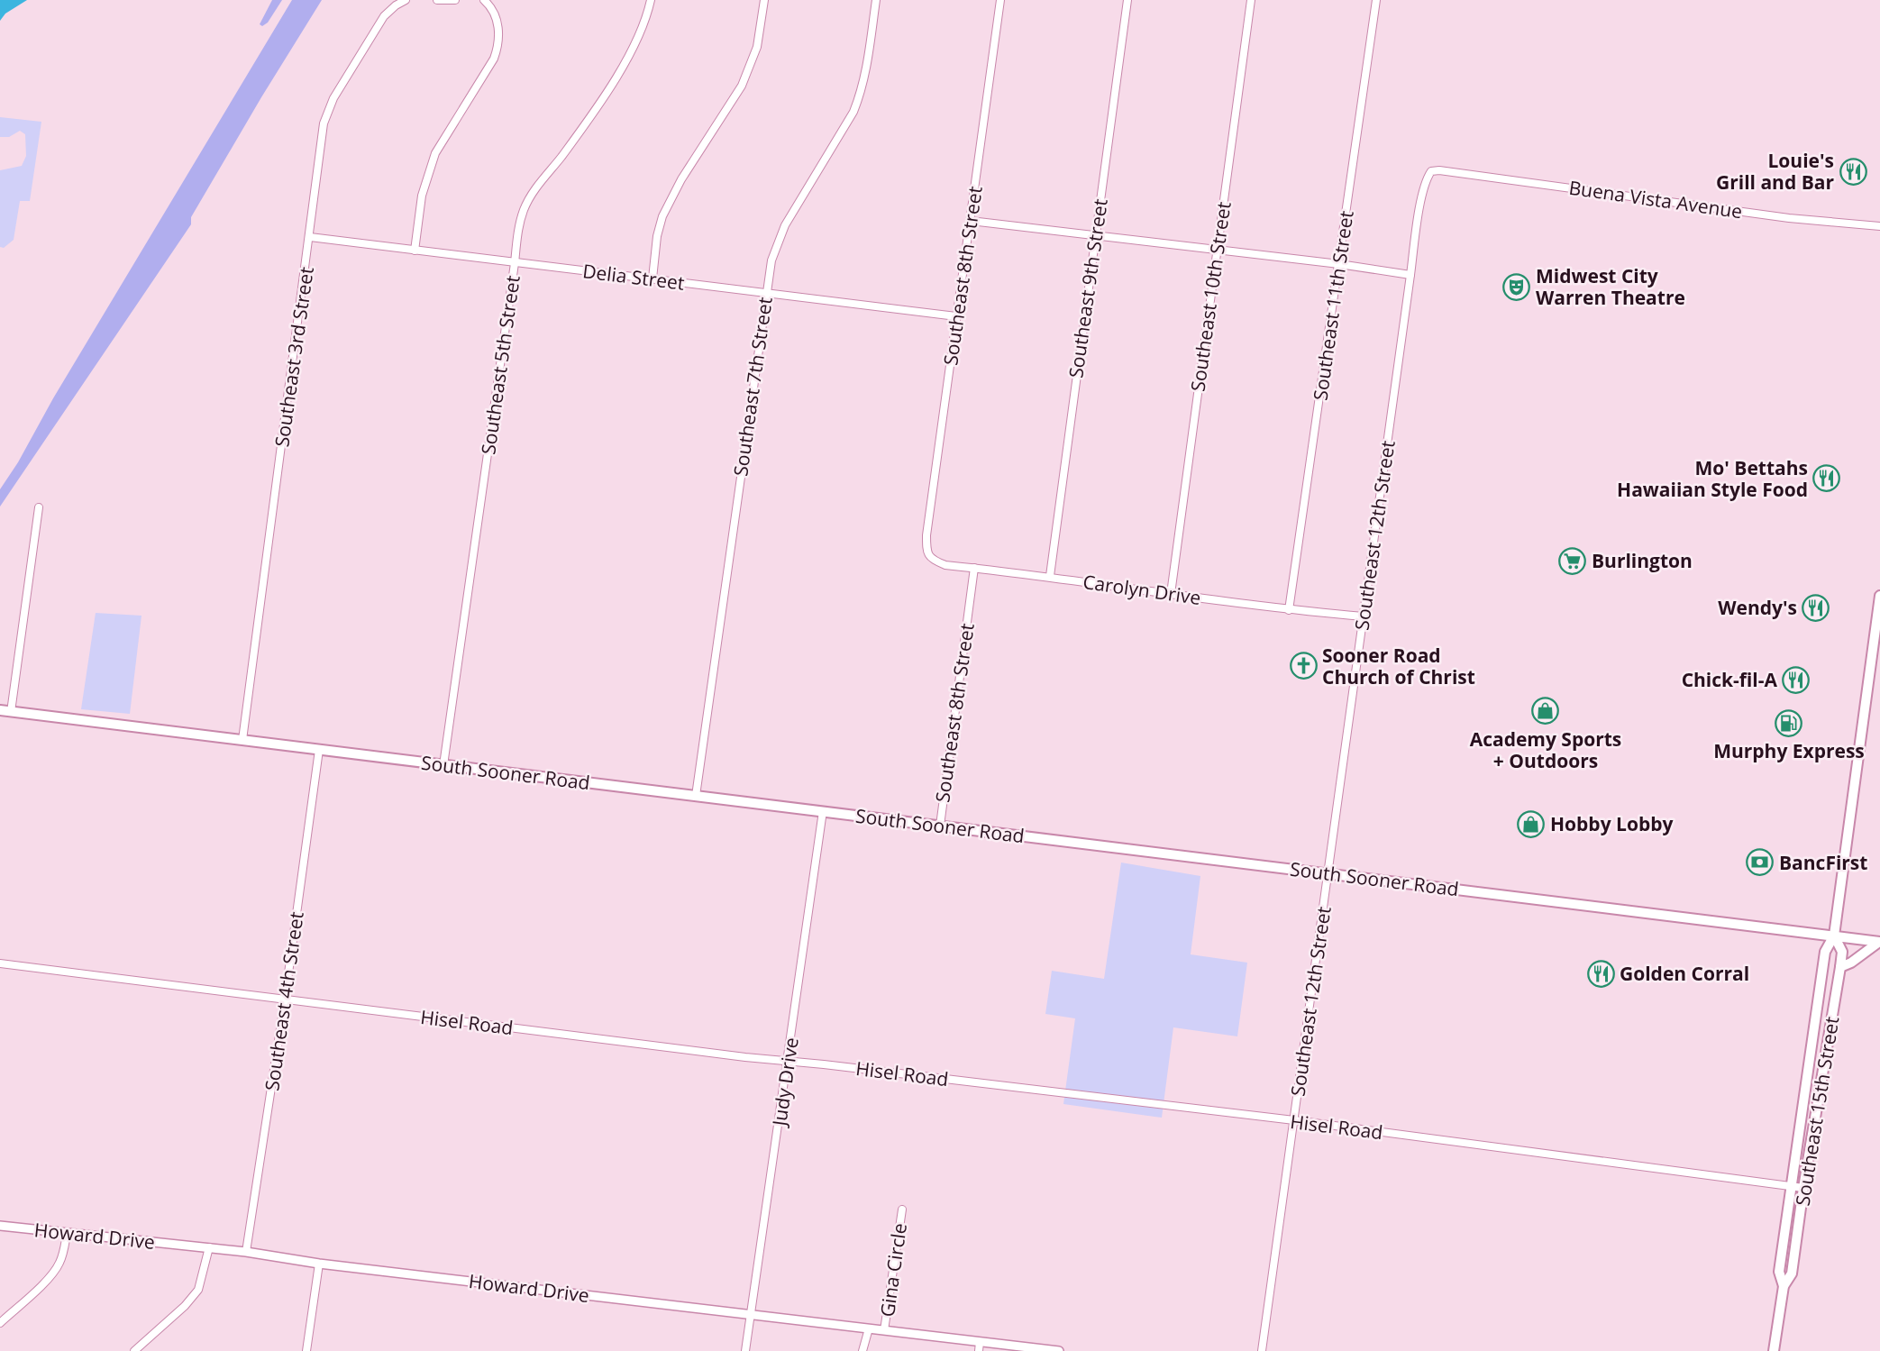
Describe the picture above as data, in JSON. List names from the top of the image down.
{
  "streets": {
    "main road": ["South Sooner Road", "Southeast 15th Street"],
    "street": [
      "Buena Vista Avenue",
      "Southeast 8th Street",
      "Delia Street",
      "Southeast 9th Street",
      "Southeast 10th Street",
      "Southeast 11th Street",
      "Southeast 3rd Street",
      "Southeast 5th Street",
      "Southeast 7th Street",
      "Southeast 12th Street",
      "Carolyn Drive",
      "Southeast 4th Street",
      "Hisel Road",
      "Judy Drive",
      "Howard Drive",
      "Gina Circle"
    ]
  },
  "crossings": [
    ["Buena Vista Avenue", "Southeast 12th Street"],
    ["Southeast 8th Street", "Delia Street"],
    ["Southeast 8th Street", "Carolyn Drive"],
    ["Southeast 8th Street", "South Sooner Road"],
    ["Delia Street", "Southeast 3rd Street"],
    ["Delia Street", "Southeast 5th Street"],
    ["Delia Street", "Southeast 7th Street"],
    ["Southeast 9th Street", "Carolyn Drive"],
    ["Southeast 10th Street", "Carolyn Drive"],
    ["Southeast 11th Street", "Carolyn Drive"],
    ["Southeast 3rd Street", "South Sooner Road"],
    ["Southeast 5th Street", "South Sooner Road"],
    ["Southeast 7th Street", "South Sooner Road"],
    ["Southeast 12th Street", "Carolyn Drive"],
    ["Southeast 12th Street", "South Sooner Road"],
    ["Southeast 12th Street", "Hisel Road"],
    ["South Sooner Road", "Southeast 4th Street"],
    ["South Sooner Road", "Judy Drive"],
    ["South Sooner Road", "Southeast 15th Street"],
    ["Southeast 4th Street", "Hisel Road"],
    ["Southeast 4th Street", "Howard Drive"],
    ["Hisel Road", "Judy Drive"],
    ["Hisel Road", "Southeast 15th Street"],
    ["Judy Drive", "Howard Drive"],
    ["Howard Drive", "Gina Circle"]
  ],
  "places": {
    "restaurant": [
      "Louie's Grill and Bar",
      "Mo' Bettahs Hawaiian Style Food",
      "Wendy's",
      "Chick-fil-A",
      "Golden Corral"
    ],
    "theatre": ["Midwest City Warren Theatre"],
    "supermarket": ["Burlington"],
    "church": ["Sooner Road Church of Christ"],
    "shop": ["Academy Sports + Outdoors", "Hobby Lobby"],
    "fuel station": ["Murphy Express"],
    "bank": ["BancFirst"]
  }
}
